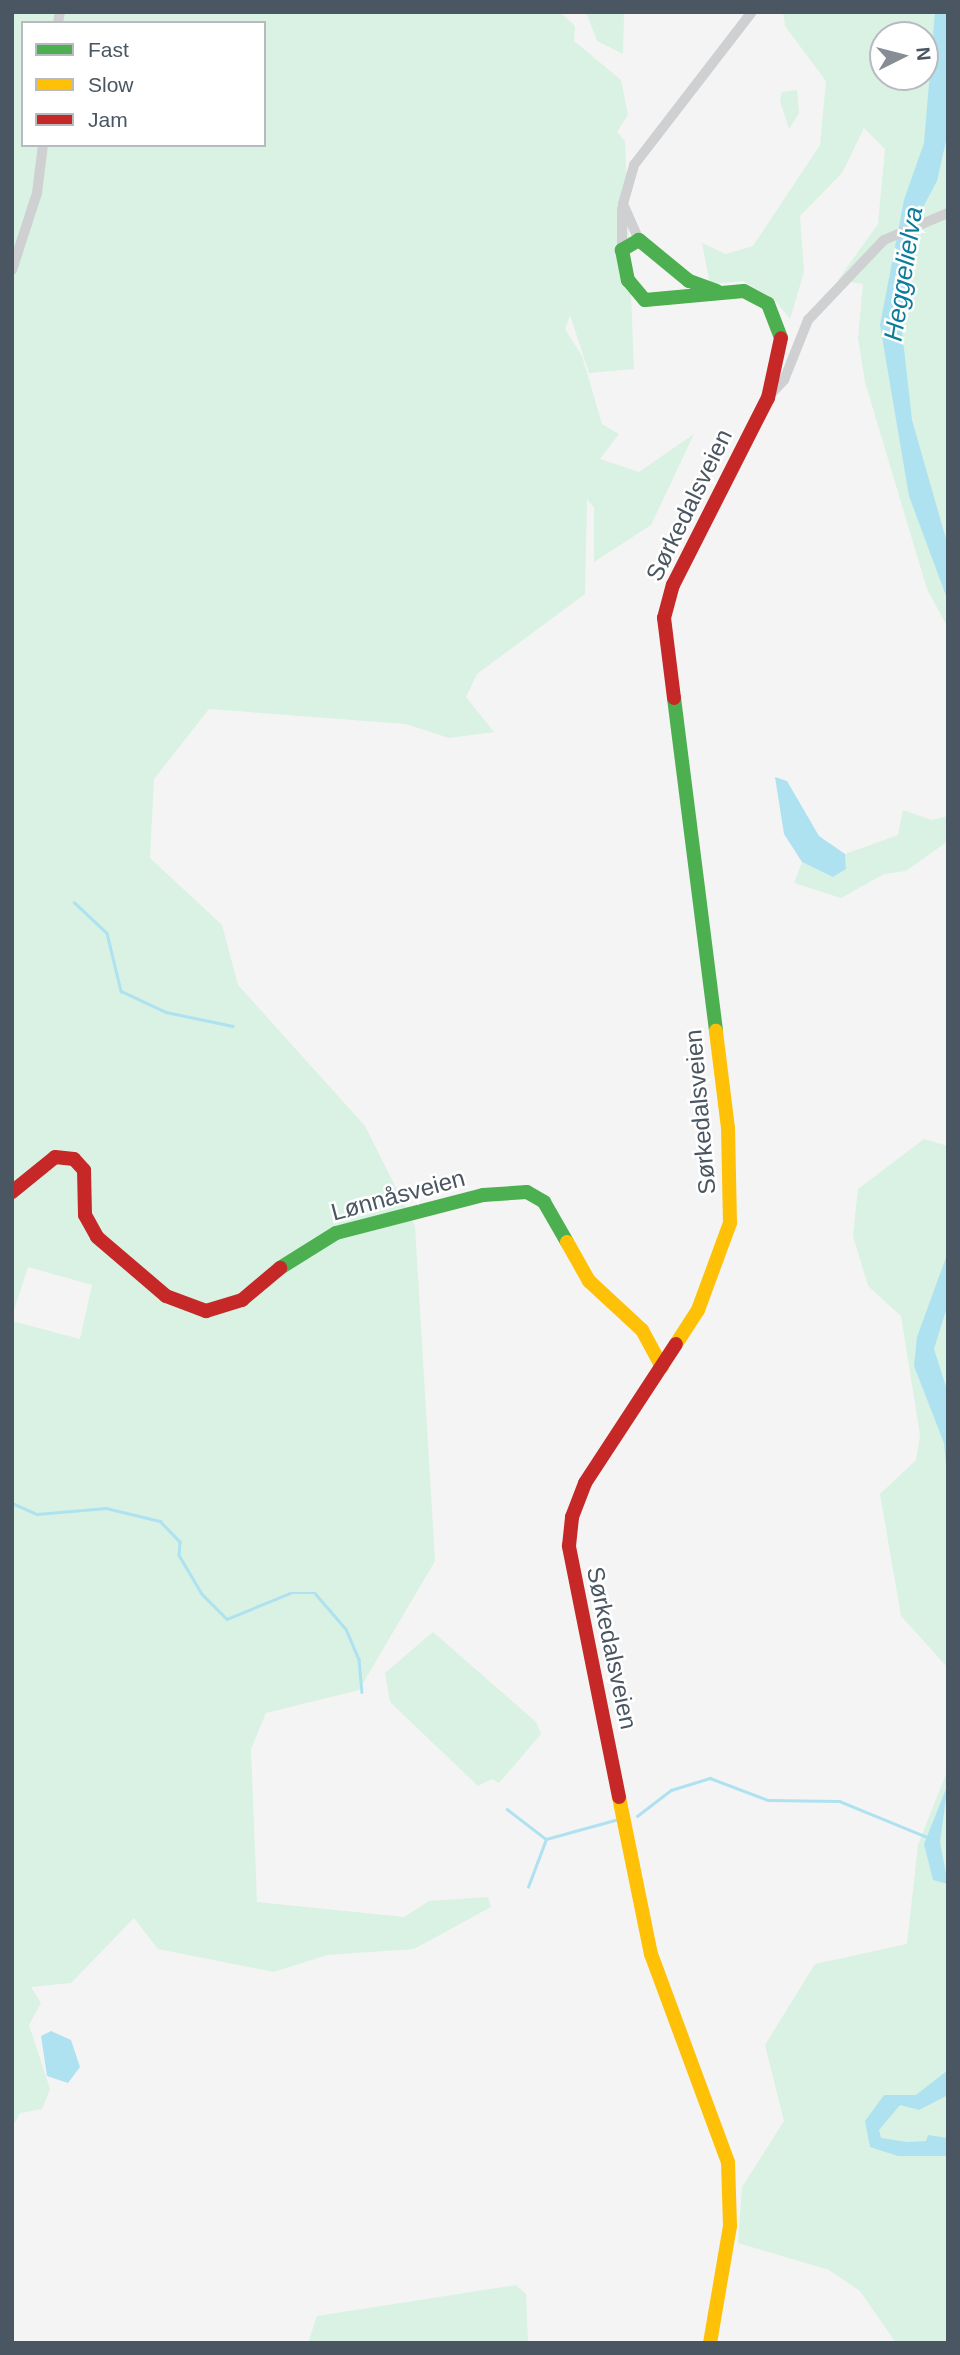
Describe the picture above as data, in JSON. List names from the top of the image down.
{
  "streets": {
    "street": ["Sørkedalsveien", "Lønnåsveien"]
  },
  "crossings": [
    ["Sørkedalsveien", "Lønnåsveien"]
  ],
  "water": ["Heggelielva"],
  "legend": ["Fast", "Slow", "Jam"],
  "north": "right"
}
